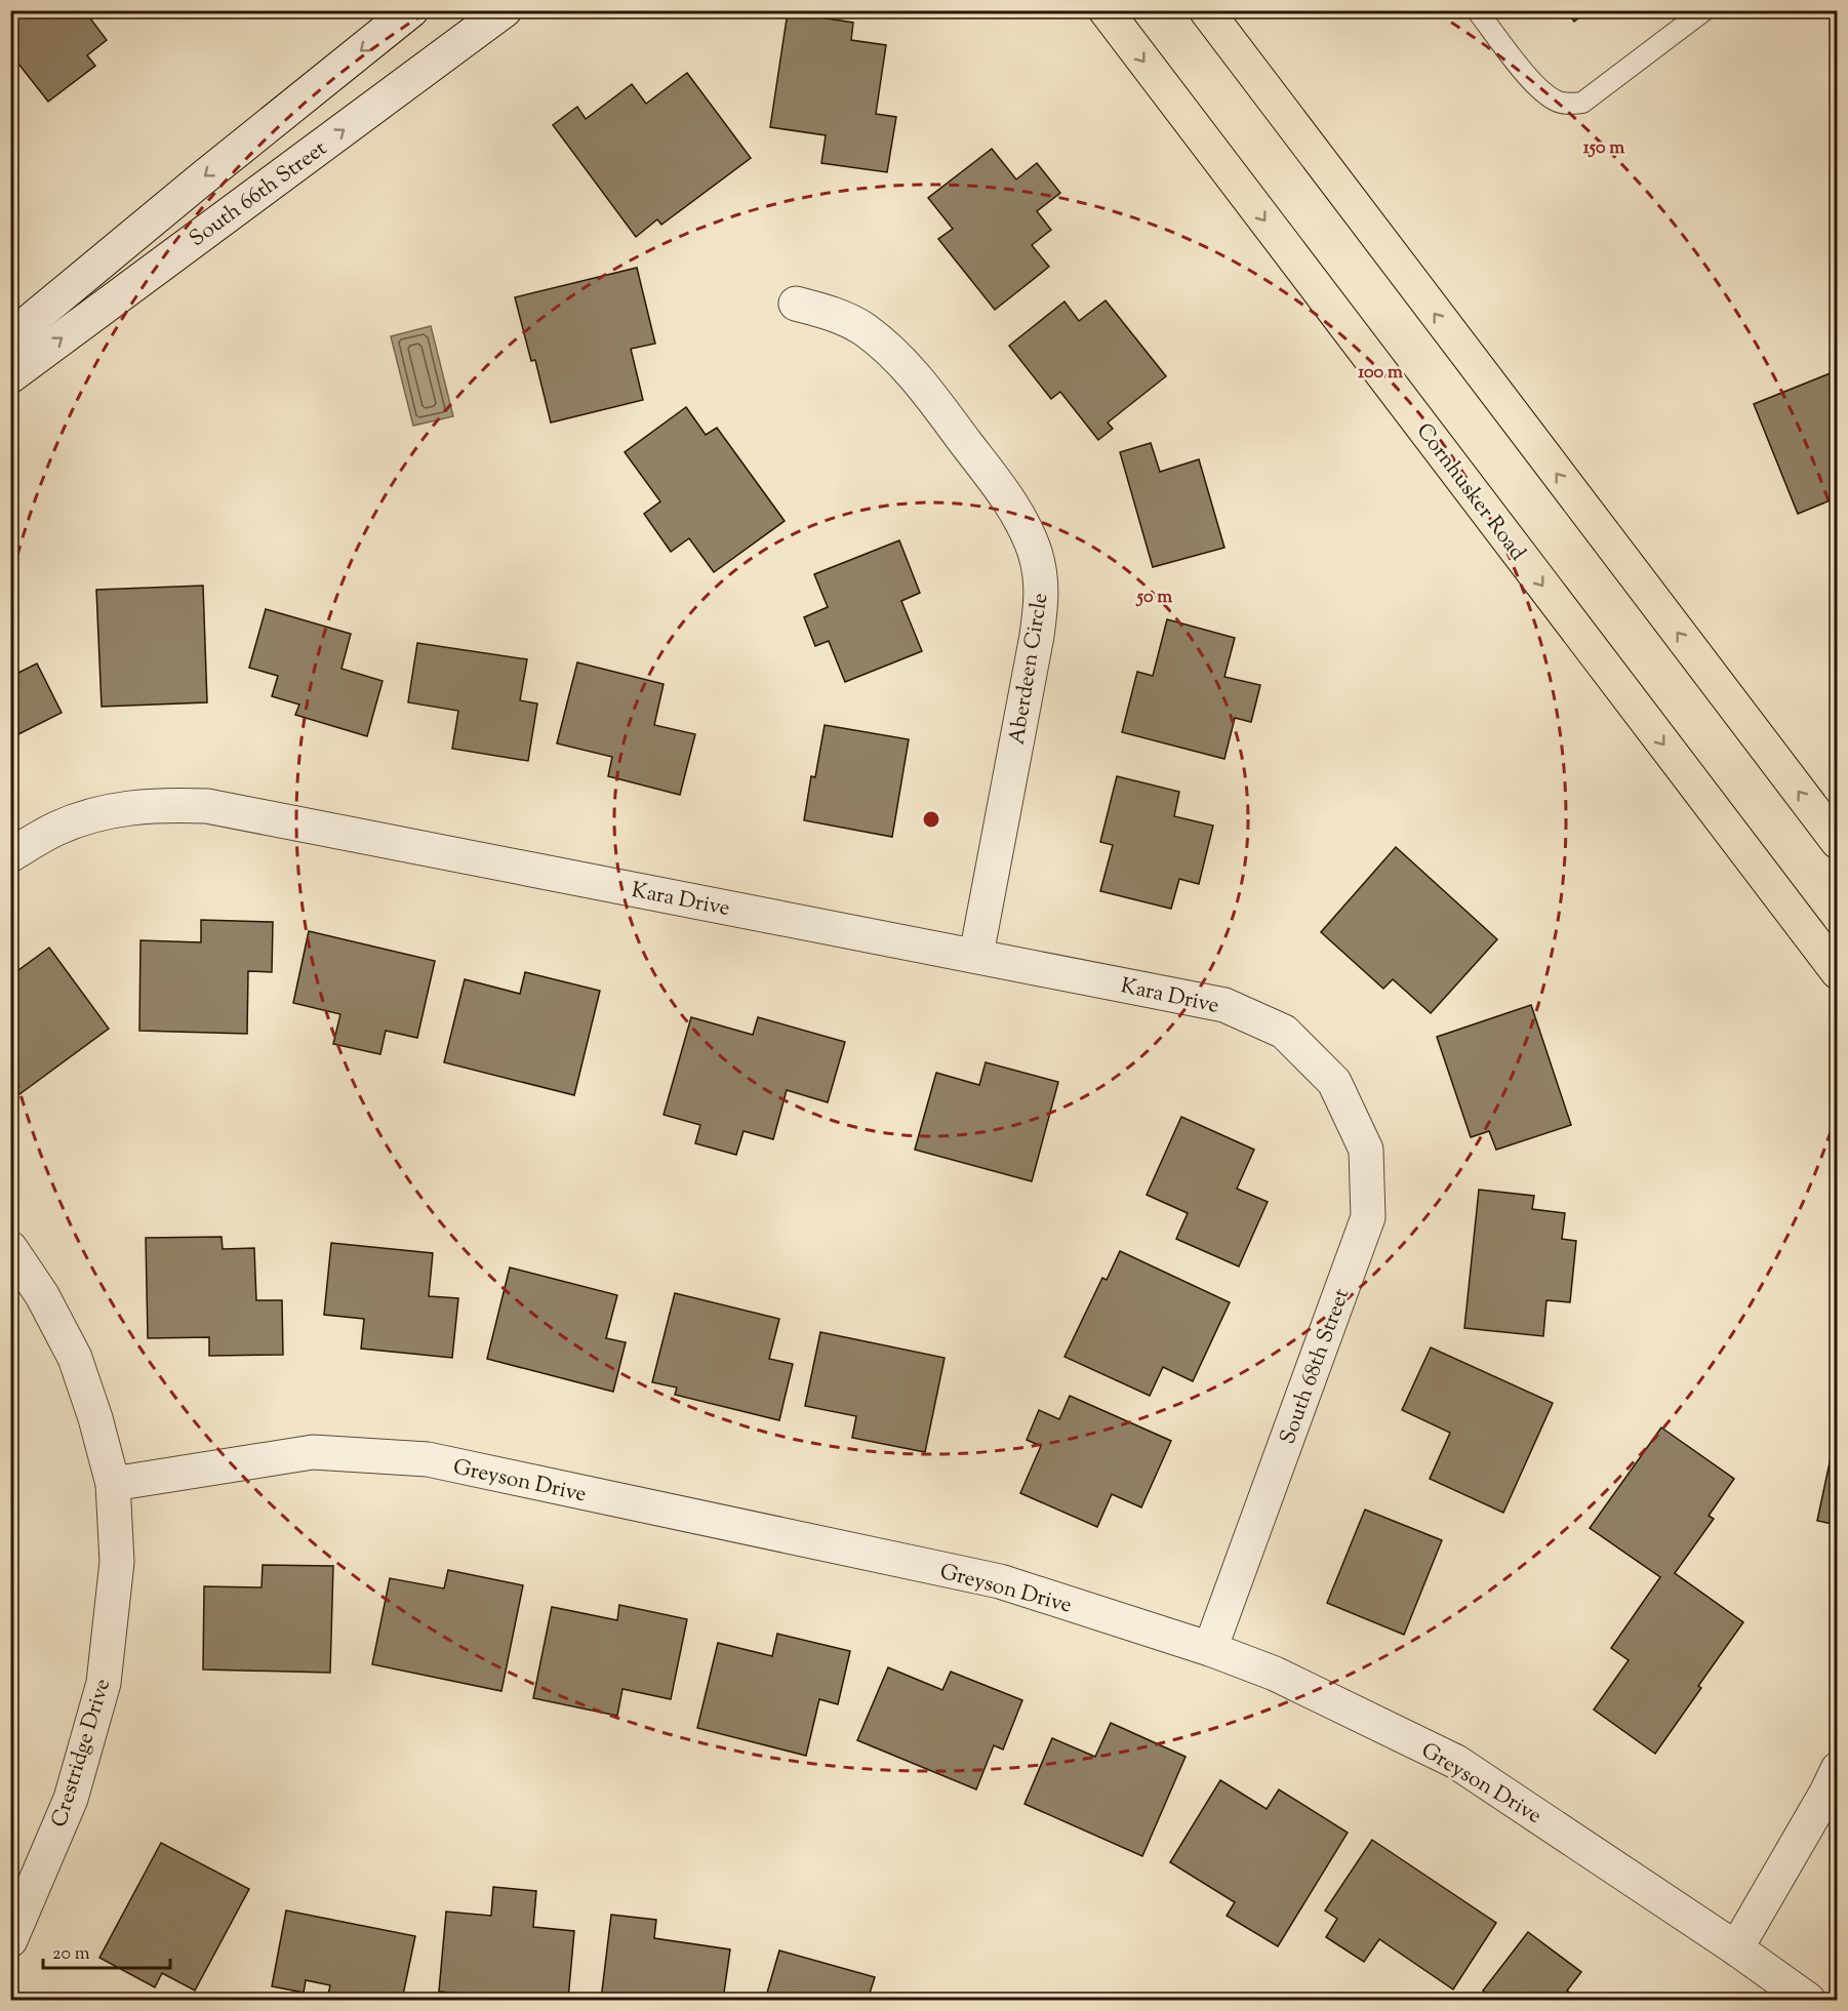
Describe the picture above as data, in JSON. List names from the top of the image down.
{
  "streets": {
    "main road": ["Cornhusker Road"],
    "street": [
      "South 66th Street",
      "Aberdeen Circle",
      "Kara Drive",
      "South 68th Street",
      "Greyson Drive",
      "Crestridge Drive"
    ]
  },
  "crossings": [
    ["Aberdeen Circle", "Kara Drive"],
    ["Kara Drive", "South 68th Street"],
    ["South 68th Street", "Greyson Drive"],
    ["Greyson Drive", "Crestridge Drive"]
  ],
  "scale_bar": "20 m",
  "rings": ["150 m", "100 m", "50 m"]
}
